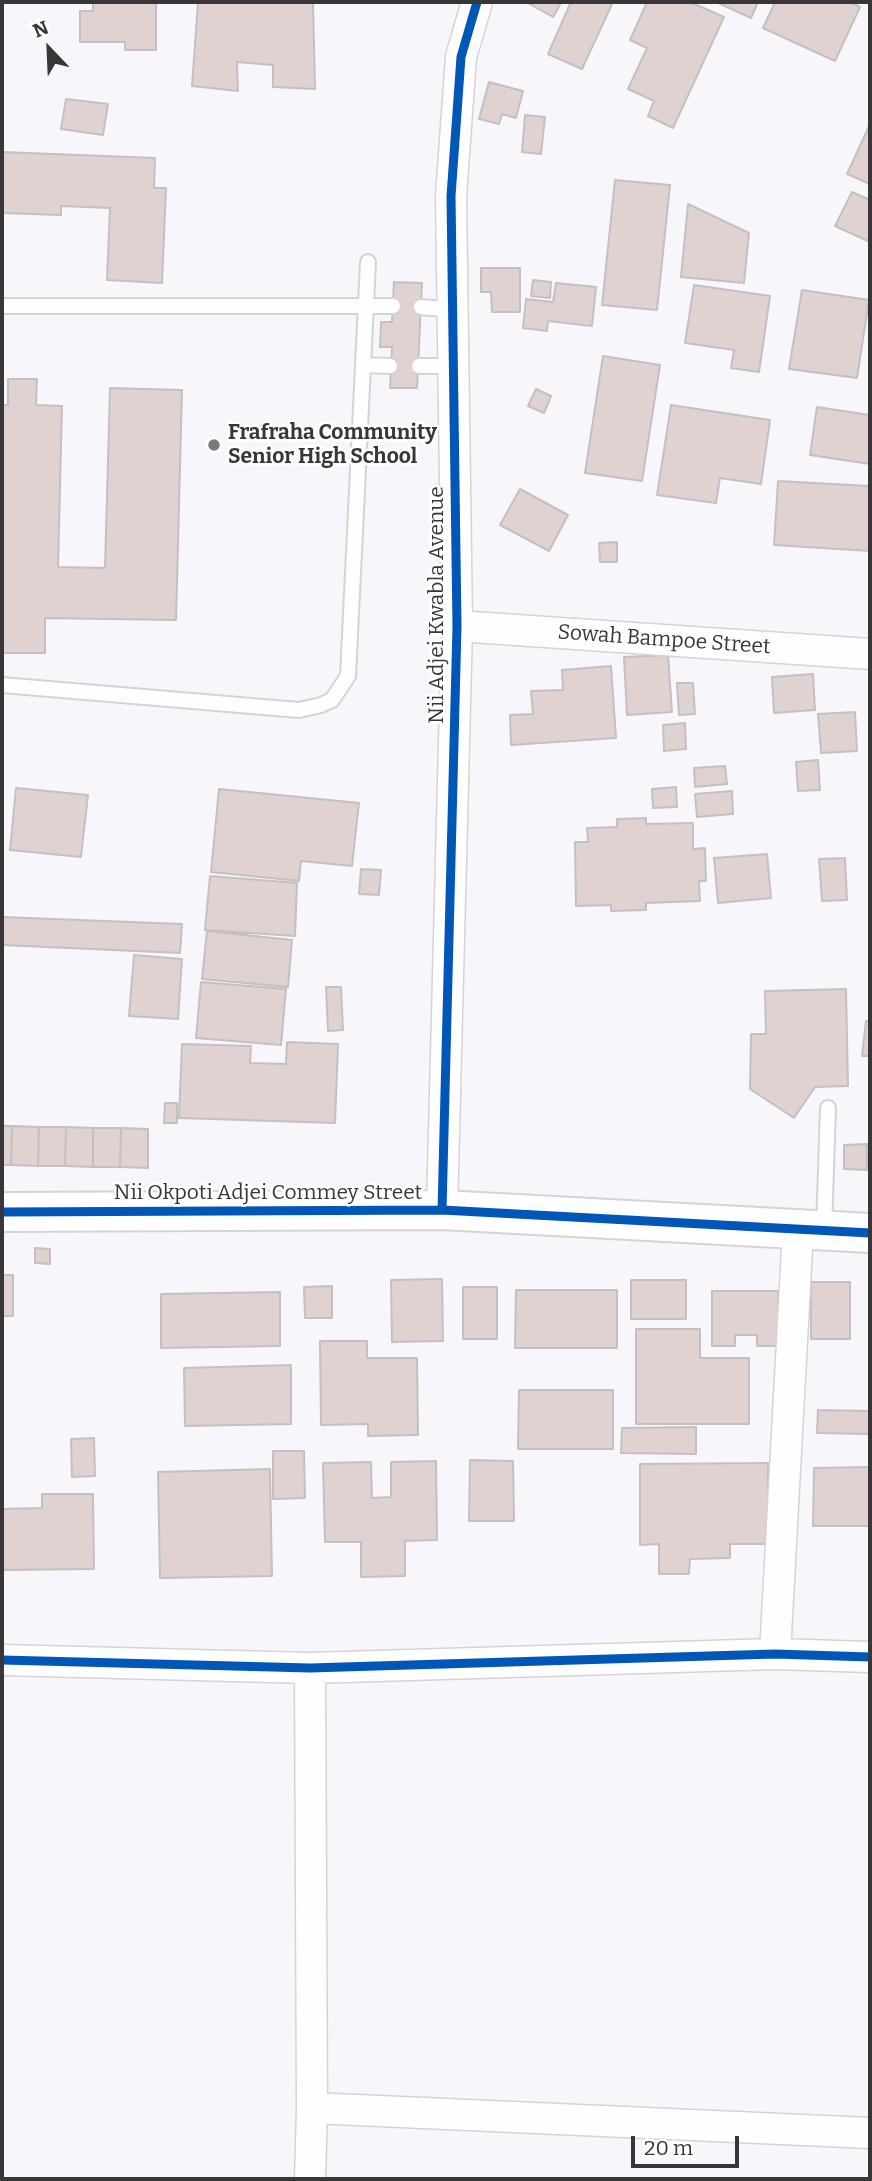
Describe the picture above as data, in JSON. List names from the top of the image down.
{
  "streets": {
    "street": ["Nii Adjei Kwabla Avenue", "Sowah Bampoe Street", "Nii Okpoti Adjei Commey Street"]
  },
  "crossings": [
    ["Nii Adjei Kwabla Avenue", "Sowah Bampoe Street"],
    ["Nii Adjei Kwabla Avenue", "Nii Okpoti Adjei Commey Street"]
  ],
  "places": ["Frafraha Community Senior High School"],
  "scale_bar": "20 m",
  "north": "top left"
}
